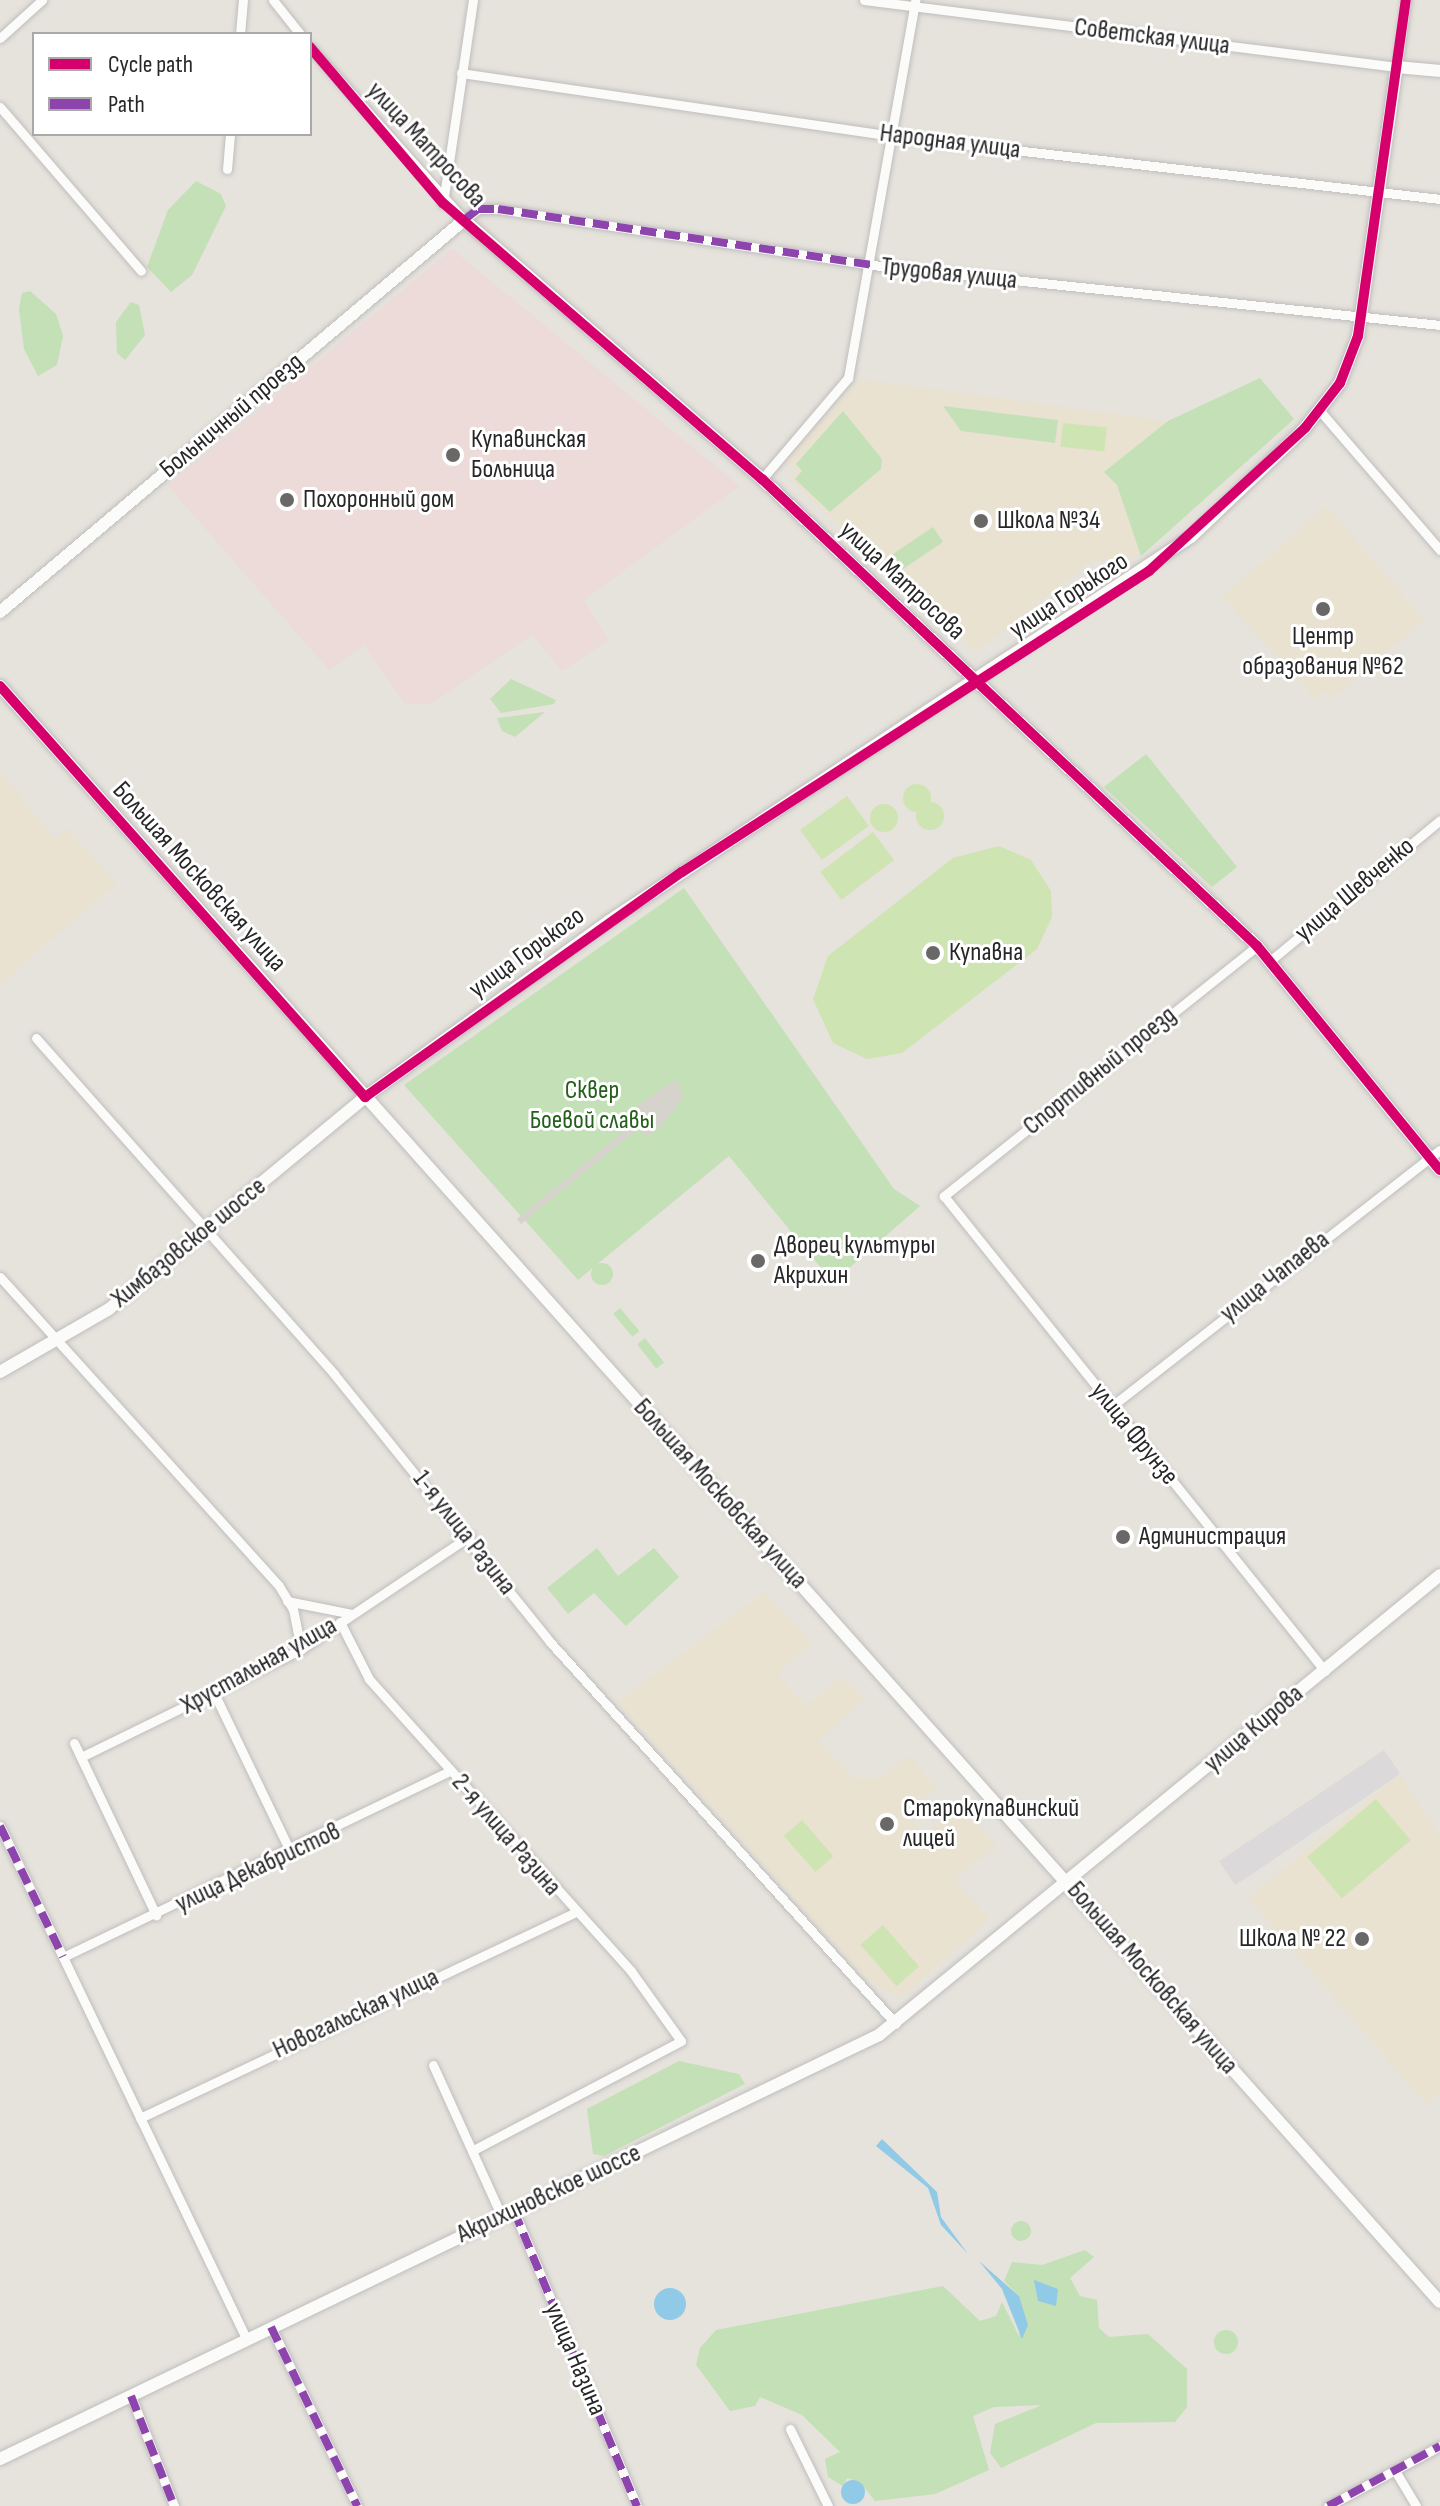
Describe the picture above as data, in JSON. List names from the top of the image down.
{
  "streets": {
    "street": [
      "Советская улица",
      "Народная улица",
      "улица Матросова",
      "Трудовая улица",
      "Больничный проезд",
      "улица Горького",
      "Большая Московская улица",
      "улица Шевченко",
      "Спортивный проезд",
      "Химбазовское шоссе",
      "улица Чапаева",
      "улица Фрунзе",
      "1-я улица Разина",
      "Хрустальная улица",
      "улица Кирова",
      "2-я улица Разина",
      "улица Декабристов",
      "Новогальская улица",
      "Акрихиновское шоссе",
      "улица Назина"
    ]
  },
  "crossings": [
    ["Советская улица", "улица Горького"],
    ["Народная улица", "улица Горького"],
    ["улица Матросова", "Трудовая улица"],
    ["улица Матросова", "Больничный проезд"],
    ["улица Матросова", "улица Горького"],
    ["улица Матросова", "улица Шевченко"],
    ["улица Матросова", "Спортивный проезд"],
    ["улица Матросова", "улица Чапаева"],
    ["Трудовая улица", "Больничный проезд"],
    ["Трудовая улица", "улица Горького"],
    ["улица Горького", "Большая Московская улица"],
    ["улица Горького", "Химбазовское шоссе"],
    ["Большая Московская улица", "Химбазовское шоссе"],
    ["Большая Московская улица", "улица Кирова"],
    ["Большая Московская улица", "Акрихиновское шоссе"],
    ["Спортивный проезд", "улица Фрунзе"],
    ["Химбазовское шоссе", "1-я улица Разина"],
    ["улица Чапаева", "улица Фрунзе"],
    ["улица Фрунзе", "улица Кирова"],
    ["1-я улица Разина", "Хрустальная улица"],
    ["1-я улица Разина", "Акрихиновское шоссе"],
    ["Хрустальная улица", "2-я улица Разина"],
    ["улица Кирова", "Акрихиновское шоссе"],
    ["2-я улица Разина", "улица Декабристов"],
    ["2-я улица Разина", "Новогальская улица"],
    ["2-я улица Разина", "улица Назина"],
    ["Акрихиновское шоссе", "улица Назина"]
  ],
  "parks": ["Сквер Боевой славы"],
  "places": [
    "Купавинская Больница",
    "Похоронный дом",
    "Школа №34",
    "Центр образования №62",
    "Купавна",
    "Дворец культуры Акрихин",
    "Администрация",
    "Старокупавинский лицей",
    "Школа № 22"
  ],
  "legend": ["Cycle path", "Path"]
}
